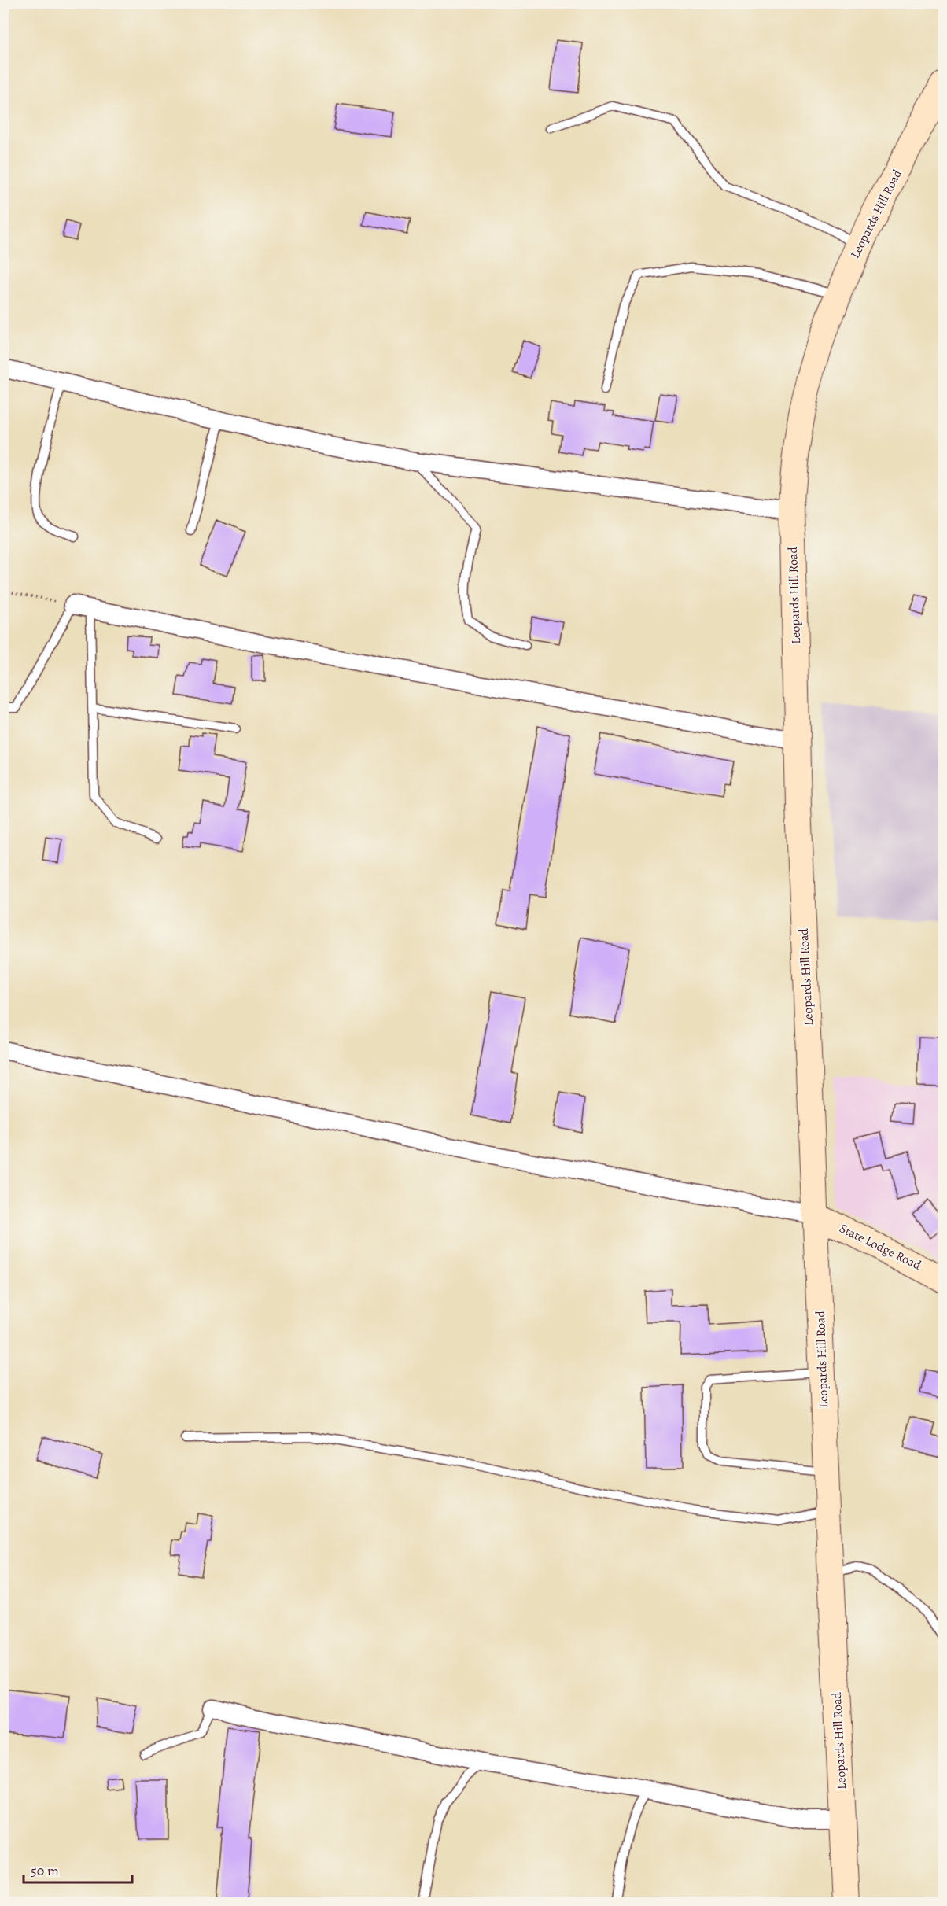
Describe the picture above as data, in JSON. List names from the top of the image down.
{
  "streets": {
    "main road": ["Leopards Hill Road", "State Lodge Road"]
  },
  "crossings": [
    ["Leopards Hill Road", "State Lodge Road"]
  ],
  "scale_bar": "50 m"
}
